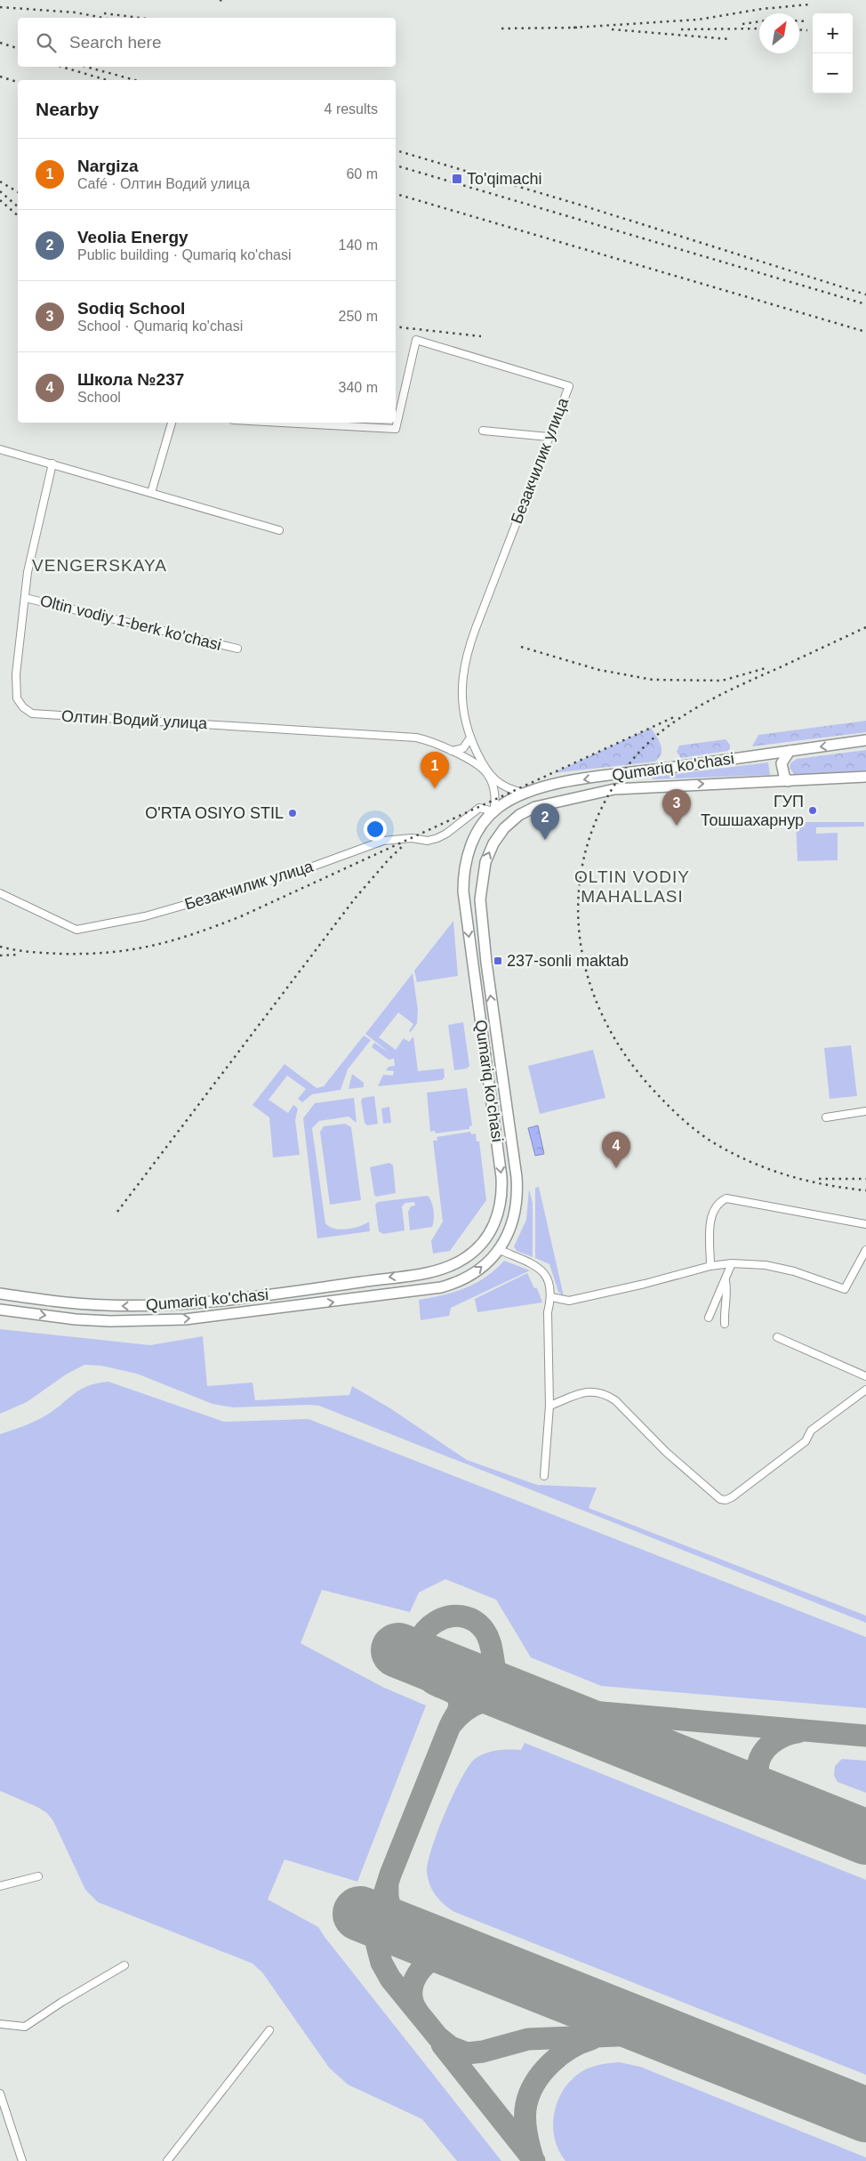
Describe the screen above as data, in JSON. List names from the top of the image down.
{
  "streets": {
    "main road": ["Qumariq ko'chasi"],
    "street": ["Безакчилик улица", "Oltin vodiy 1-berk ko'chasi", "Олтин Водий улица"]
  },
  "crossings": [
    ["Безакчилик улица", "Олтин Водий улица"],
    ["Безакчилик улица", "Qumariq ko'chasi"],
    ["Oltin vodiy 1-berk ko'chasi", "Олтин Водий улица"],
    ["Олтин Водий улица", "Qumariq ko'chasi"]
  ],
  "districts": ["VENGERSKAYA", "OLTIN VODIY MAHALLASI"],
  "places": {
    "transit": ["To'qimachi", "237-sonli maktab"],
    "other": ["ГУП Тошшахарнур", "O'RTA OSIYO STIL"]
  },
  "north": "top right",
  "page": {
    "map_buttons": ["+", "−"],
    "search": "Search here",
    "heading": ["Nearby", "4 results"],
    "list": [
      {
        "mark": "1",
        "name": "Nargiza",
        "note": "Café · Олтин Водий улица",
        "value": "60 m"
      },
      {
        "mark": "2",
        "name": "Veolia Energy",
        "note": "Public building · Qumariq ko'chasi",
        "value": "140 m"
      },
      {
        "mark": "3",
        "name": "Sodiq School",
        "note": "School · Qumariq ko'chasi",
        "value": "250 m"
      },
      {
        "mark": "4",
        "name": "Школа №237",
        "note": "School",
        "value": "340 m"
      }
    ],
    "pins": [
      "1",
      "3",
      "2",
      "4"
    ]
  }
}
